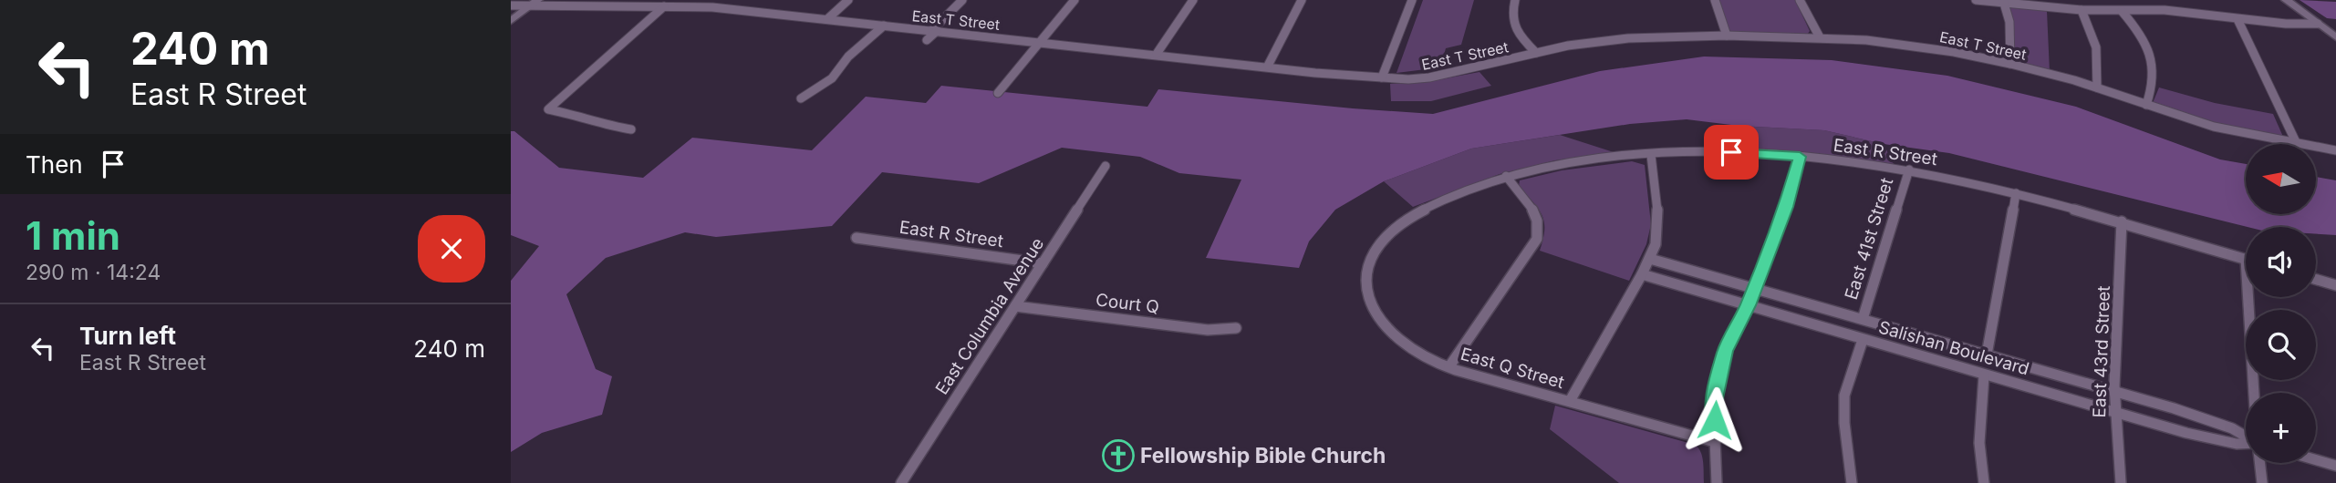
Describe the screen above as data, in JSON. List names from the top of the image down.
{
  "streets": {
    "street": [
      "East T Street",
      "East R Street",
      "East 41st Street",
      "Court Q",
      "East Columbia Avenue",
      "Salishan Boulevard",
      "East 43rd Street",
      "East Q Street"
    ]
  },
  "crossings": [
    ["East R Street", "East 41st Street"],
    ["East R Street", "East Columbia Avenue"],
    ["East R Street", "East 43rd Street"],
    ["East R Street", "East Q Street"],
    ["East 41st Street", "Salishan Boulevard"],
    ["Court Q", "East Columbia Avenue"],
    ["Salishan Boulevard", "East 43rd Street"]
  ],
  "places": {
    "church": ["Fellowship Bible Church"]
  },
  "north": "left",
  "page": {
    "turn": ["240 m", "East R Street"],
    "then": "Then",
    "map_buttons": "+",
    "heading": ["1 min", "290 m · 14:24"],
    "list": [
      {
        "name": "Turn left",
        "note": "East R Street",
        "value": "240 m"
      }
    ]
  }
}
